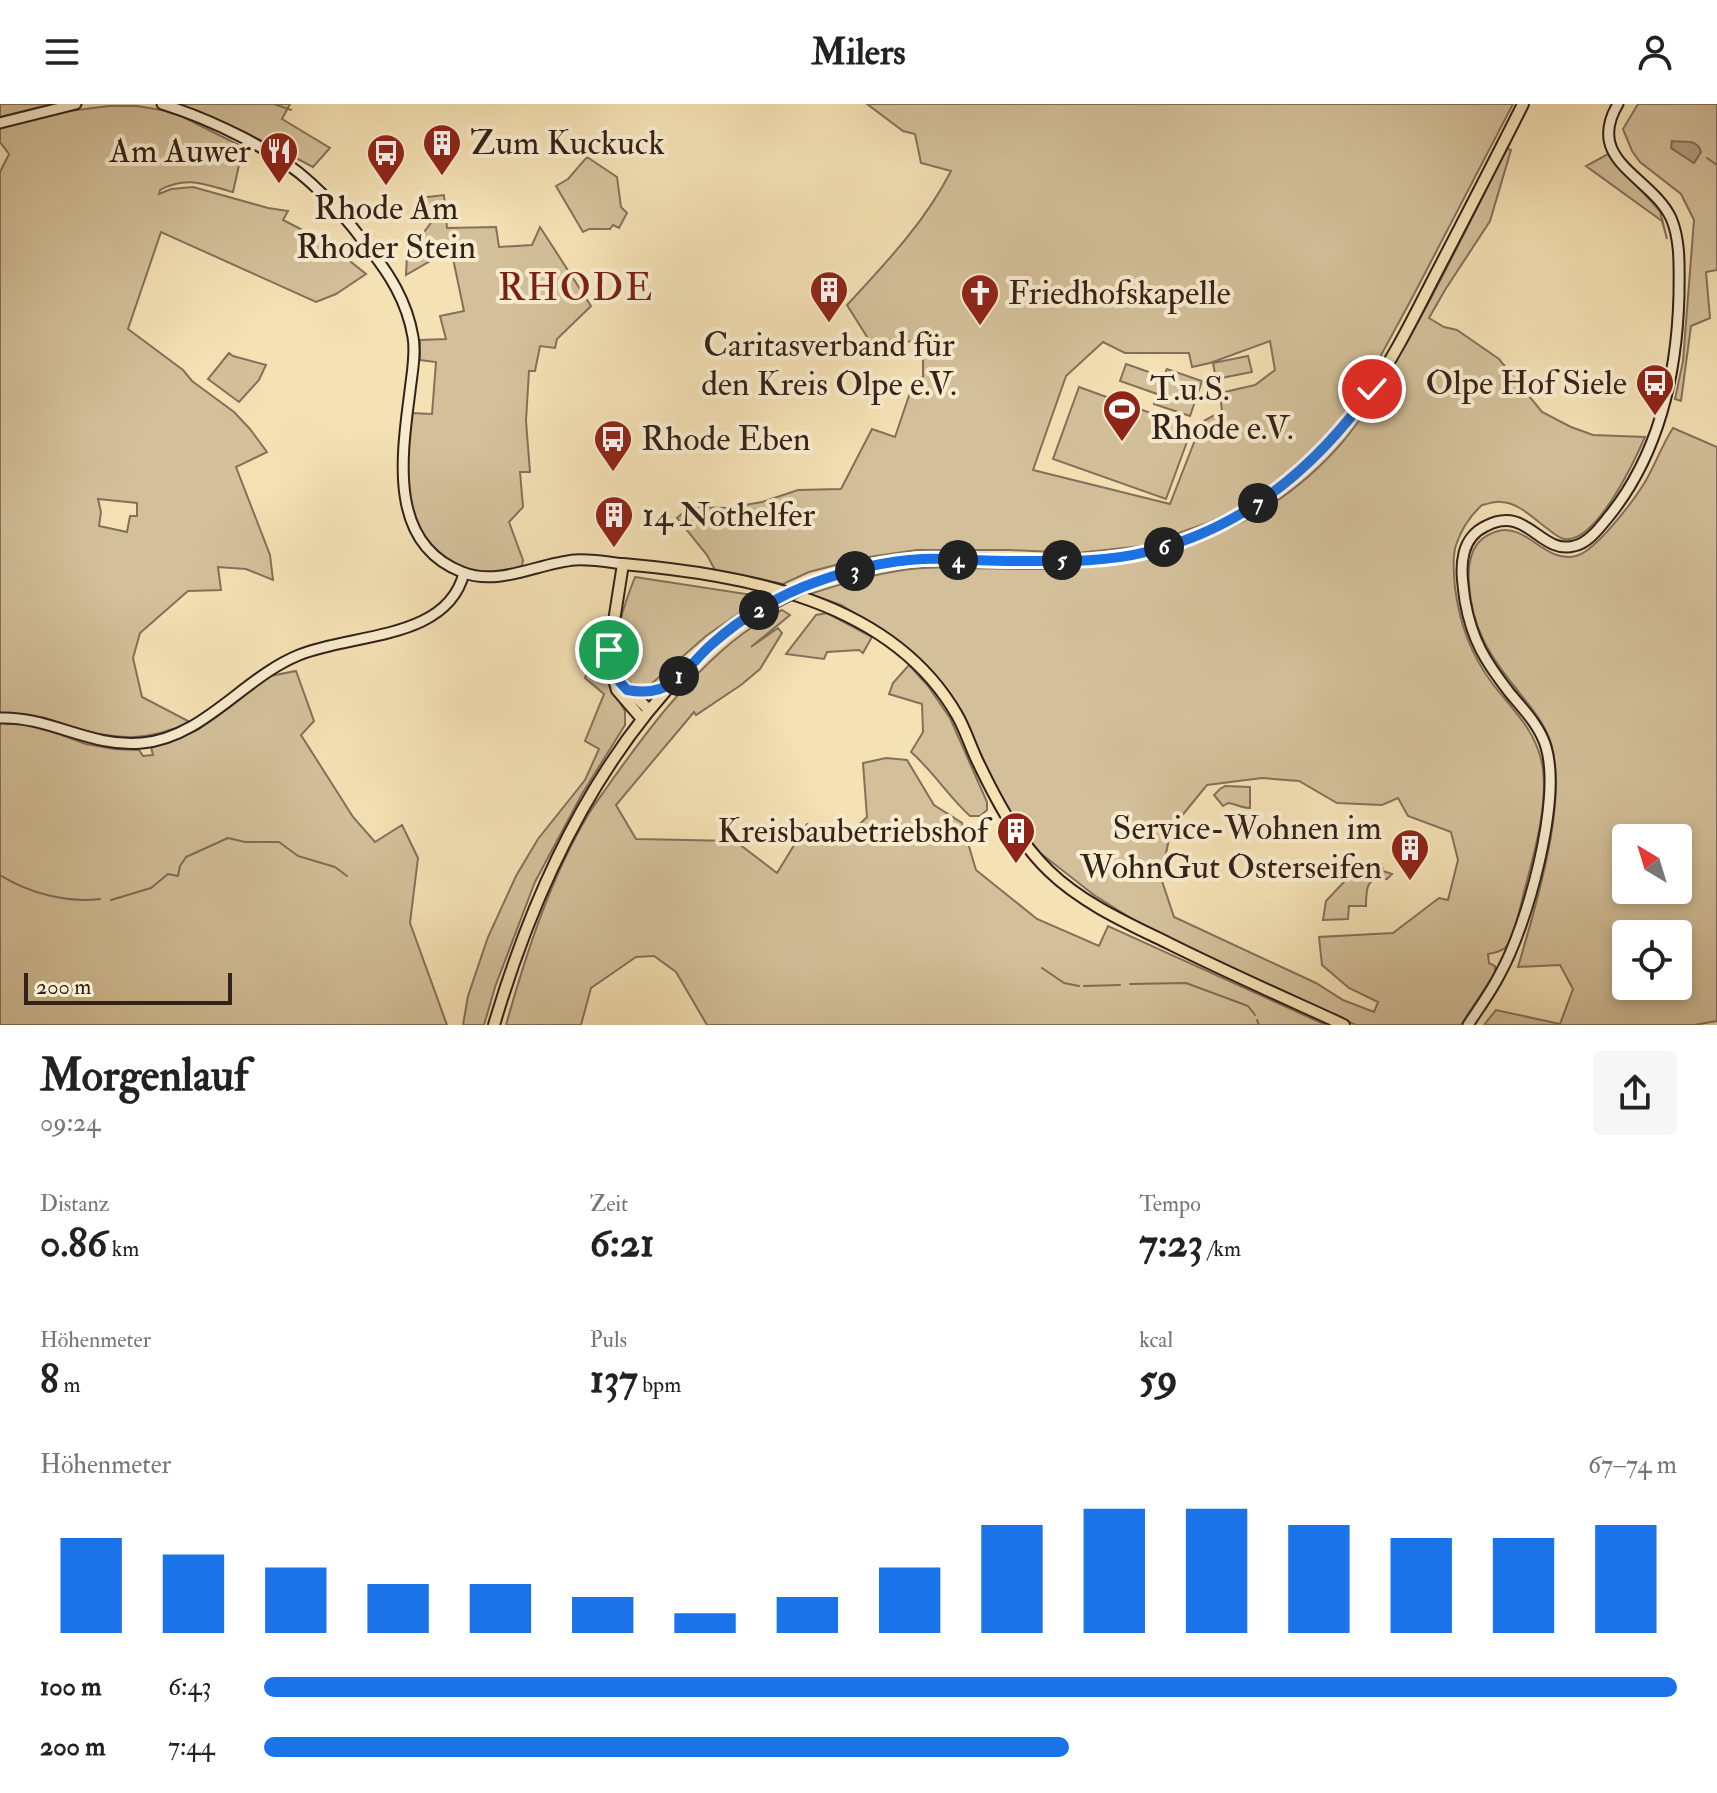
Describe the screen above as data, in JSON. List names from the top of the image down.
{
  "districts": ["RHODE"],
  "places": {
    "building": [
      "Zum Kuckuck",
      "Caritasverband für den Kreis Olpe e.V.",
      "14 Nothelfer",
      "Kreisbaubetriebshof",
      "Service-Wohnen im WohnGut Osterseifen"
    ],
    "restaurant": ["Am Auwer"],
    "bus stop": ["Rhode Am Rhoder Stein", "Olpe Hof Siele", "Rhode Eben"],
    "church": ["Friedhofskapelle"],
    "sports": ["T.u.S. Rhode e.V."]
  },
  "scale_bar": "200 m",
  "north": "top left",
  "page": {
    "header": "Milers",
    "pins": [
      "7",
      "6",
      "4",
      "5",
      "3",
      "2",
      "1"
    ],
    "scale": "200 m",
    "heading": ["Morgenlauf", "09:24"],
    "stats": [
      ["Distanz", "0.86 km"],
      ["Zeit", "6:21"],
      ["Tempo", "7:23 /km"],
      ["Höhenmeter", "8 m"],
      ["Puls", "137 bpm"],
      ["kcal", "59"]
    ],
    "chart": ["Höhenmeter", "67–74 m"],
    "list": [
      {
        "name": "100 m",
        "note": "6:43"
      },
      {
        "name": "200 m",
        "note": "7:44"
      }
    ]
  }
}
